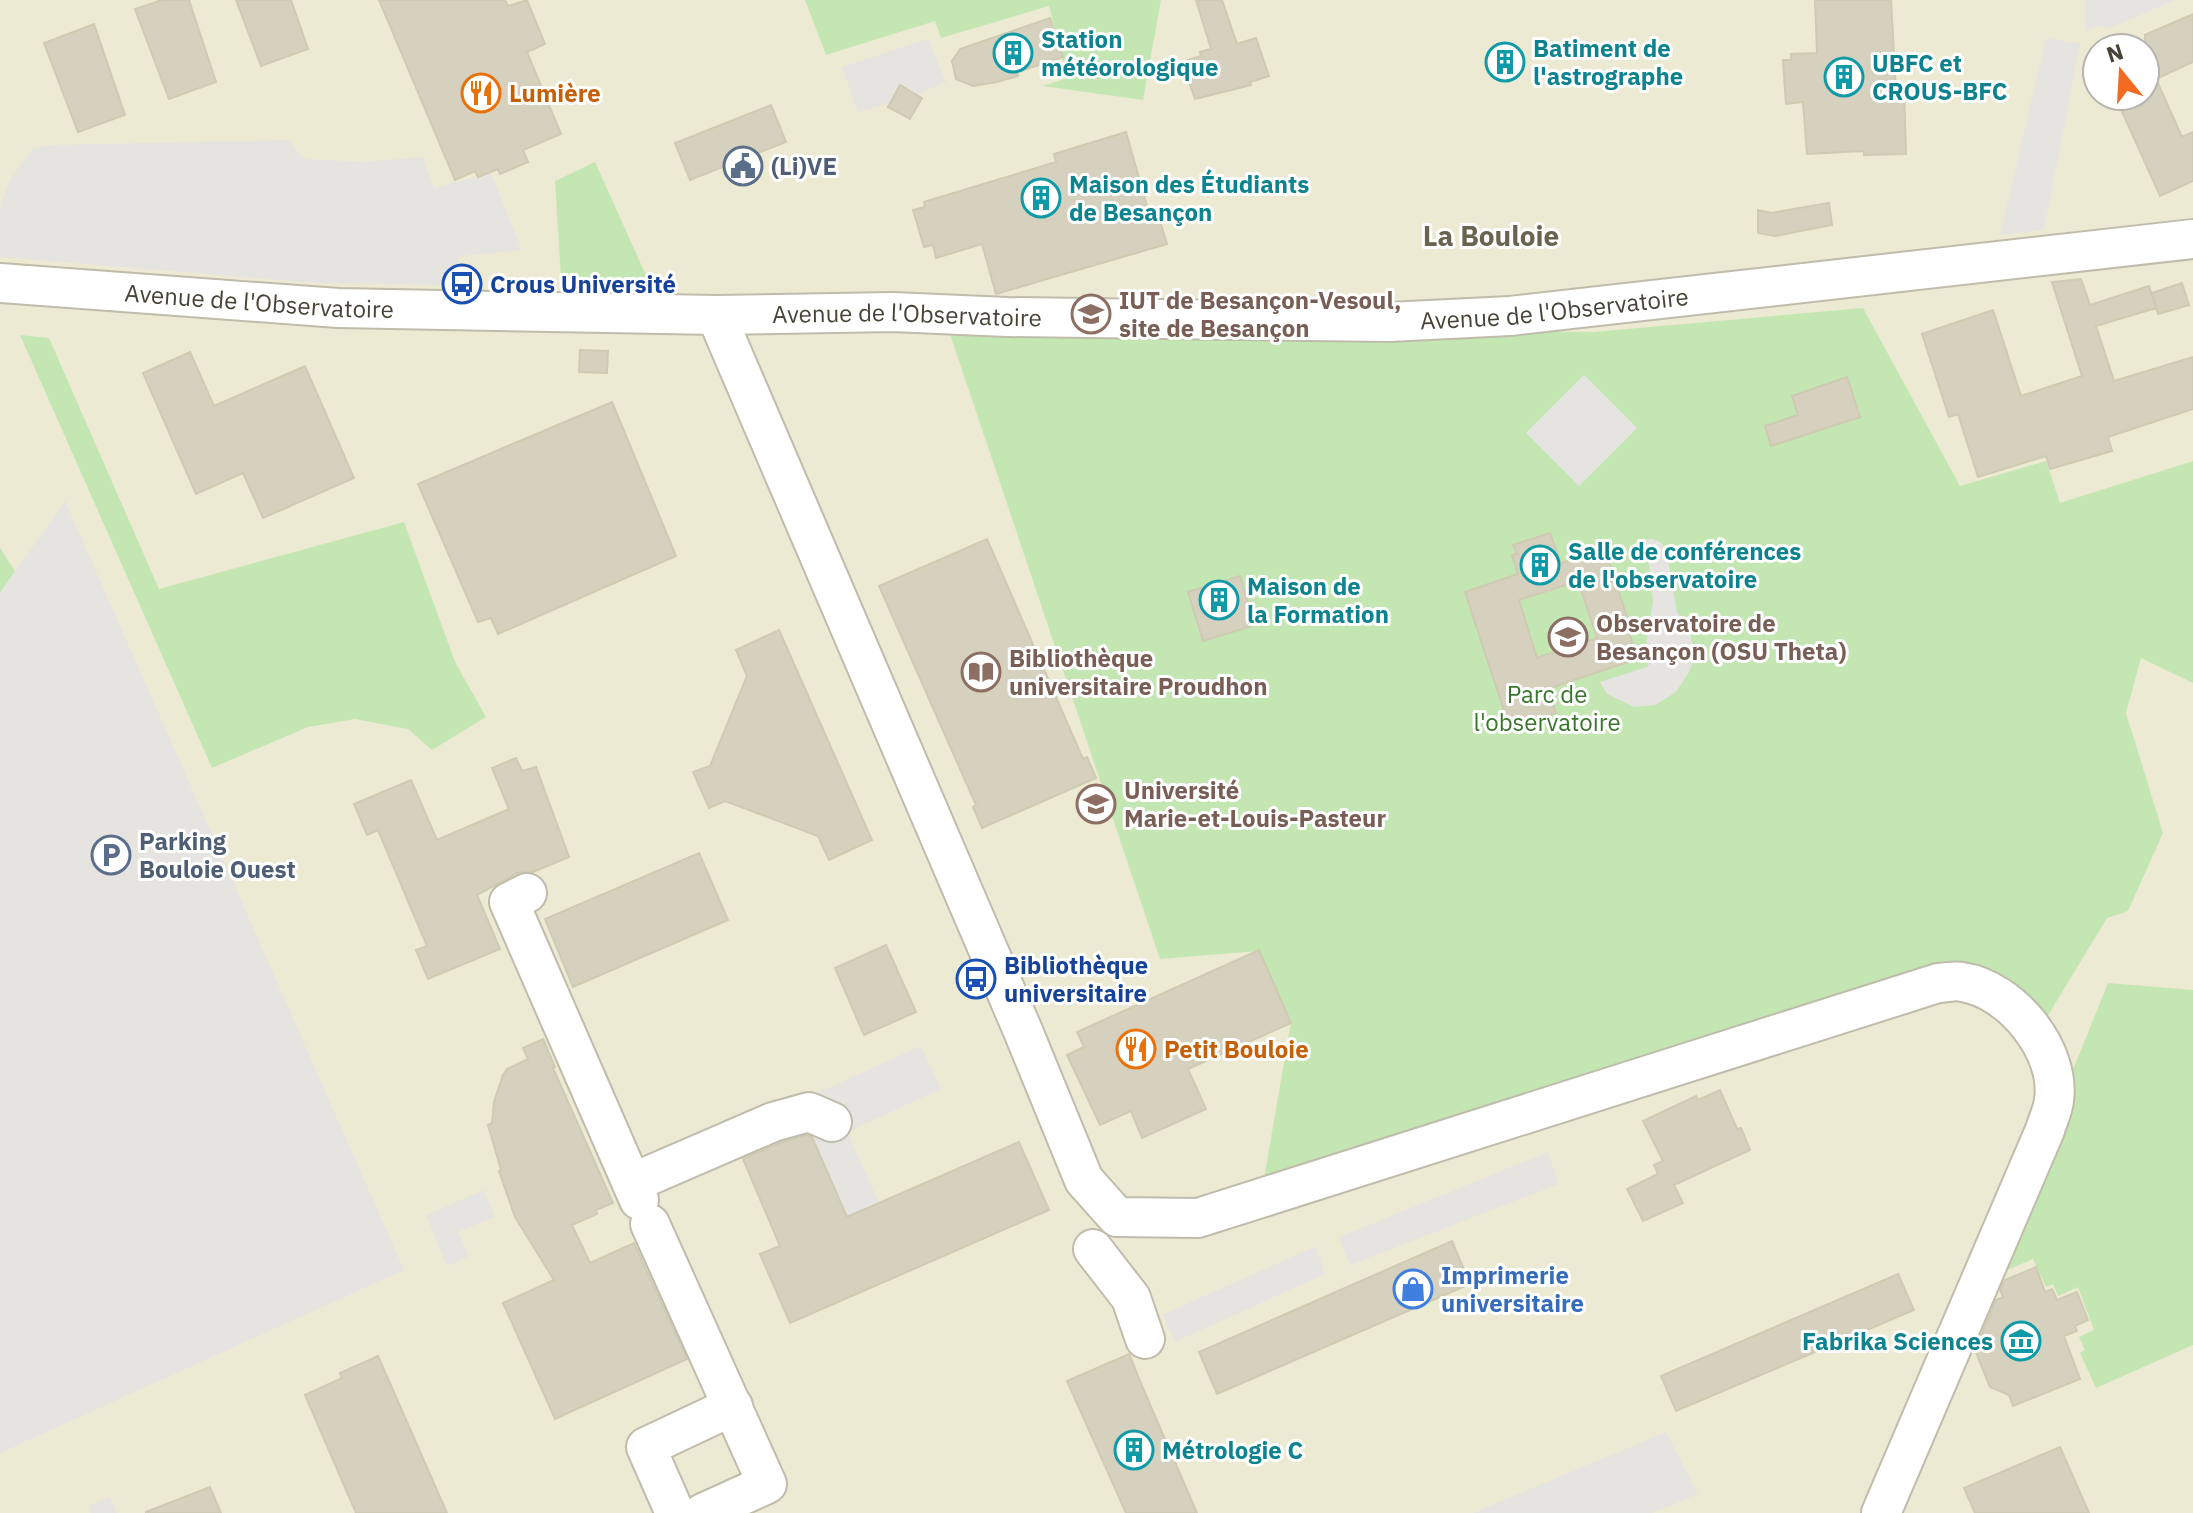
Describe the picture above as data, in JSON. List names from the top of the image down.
{
  "streets": {
    "street": ["Avenue de l'Observatoire"]
  },
  "districts": ["La Bouloie"],
  "parks": ["Parc de l'observatoire"],
  "places": {
    "building": [
      "Station météorologique",
      "Batiment de l'astrographe",
      "UBFC et CROUS-BFC",
      "Maison des Étudiants de Besançon",
      "Salle de conférences de l'observatoire",
      "Maison de la Formation",
      "Métrologie C"
    ],
    "restaurant": ["Lumière", "Petit Bouloie"],
    "public building": ["(Li)VE"],
    "bus stop": ["Crous Université", "Bibliothèque universitaire"],
    "school or university": ["IUT de Besançon-Vesoul, site de Besançon", "Observatoire de Besançon (OSU Theta)", "Université Marie-et-Louis-Pasteur"],
    "library": ["Bibliothèque universitaire Proudhon"],
    "parking": ["Parking Bouloie Ouest"],
    "shop": ["Imprimerie universitaire"],
    "museum": ["Fabrika Sciences"]
  },
  "north": "top"
}
